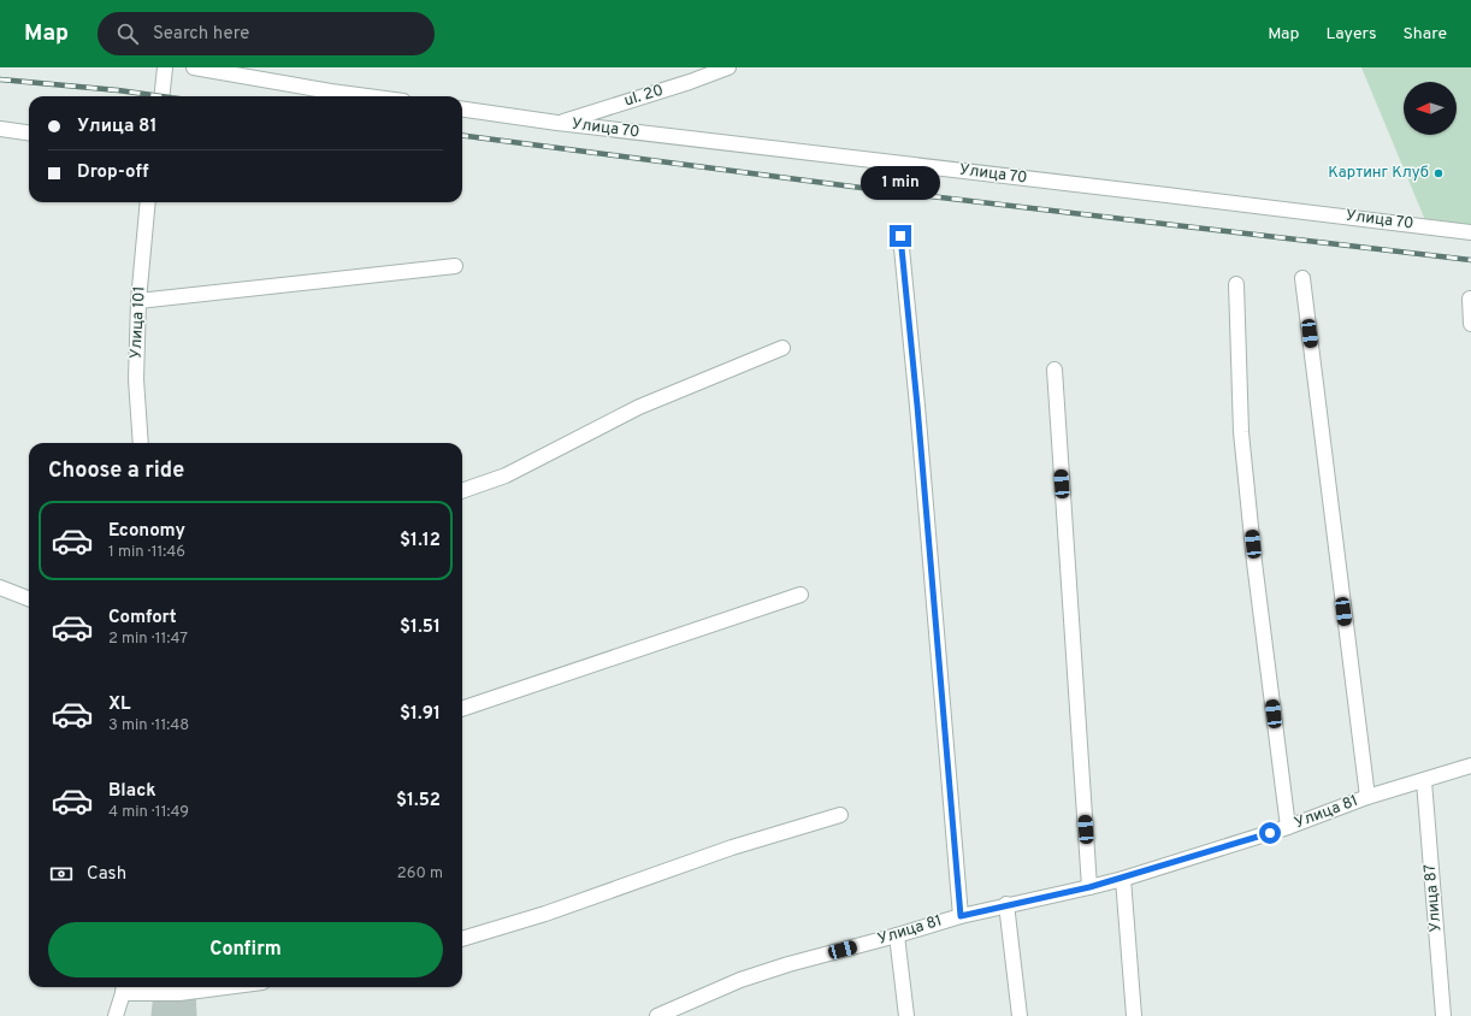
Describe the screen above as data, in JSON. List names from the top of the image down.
{
  "streets": {
    "street": [
      "ul. 20",
      "Улица 70",
      "Улица 101",
      "Улица 81",
      "Улица 87"
    ]
  },
  "crossings": [
    ["ul. 20", "Улица 70"],
    ["Улица 81", "Улица 87"]
  ],
  "places": ["Картинг Клуб"],
  "north": "left",
  "page": {
    "header": "Map",
    "search": "Search here",
    "nav": ["Map", "Layers", "Share"],
    "banner": ["Улица 81", "Drop-off"],
    "bubble": "1 min",
    "heading": "Choose a ride",
    "list": [
      {
        "name": "Economy",
        "note": "1 min · 11:46",
        "value": "$1.12"
      },
      {
        "name": "Comfort",
        "note": "2 min · 11:47",
        "value": "$1.51"
      },
      {
        "name": "XL",
        "note": "3 min · 11:48",
        "value": "$1.91"
      },
      {
        "name": "Black",
        "note": "4 min · 11:49",
        "value": "$1.52"
      }
    ],
    "pay": ["Cash", "260 m"],
    "buttons": "Confirm"
  }
}
